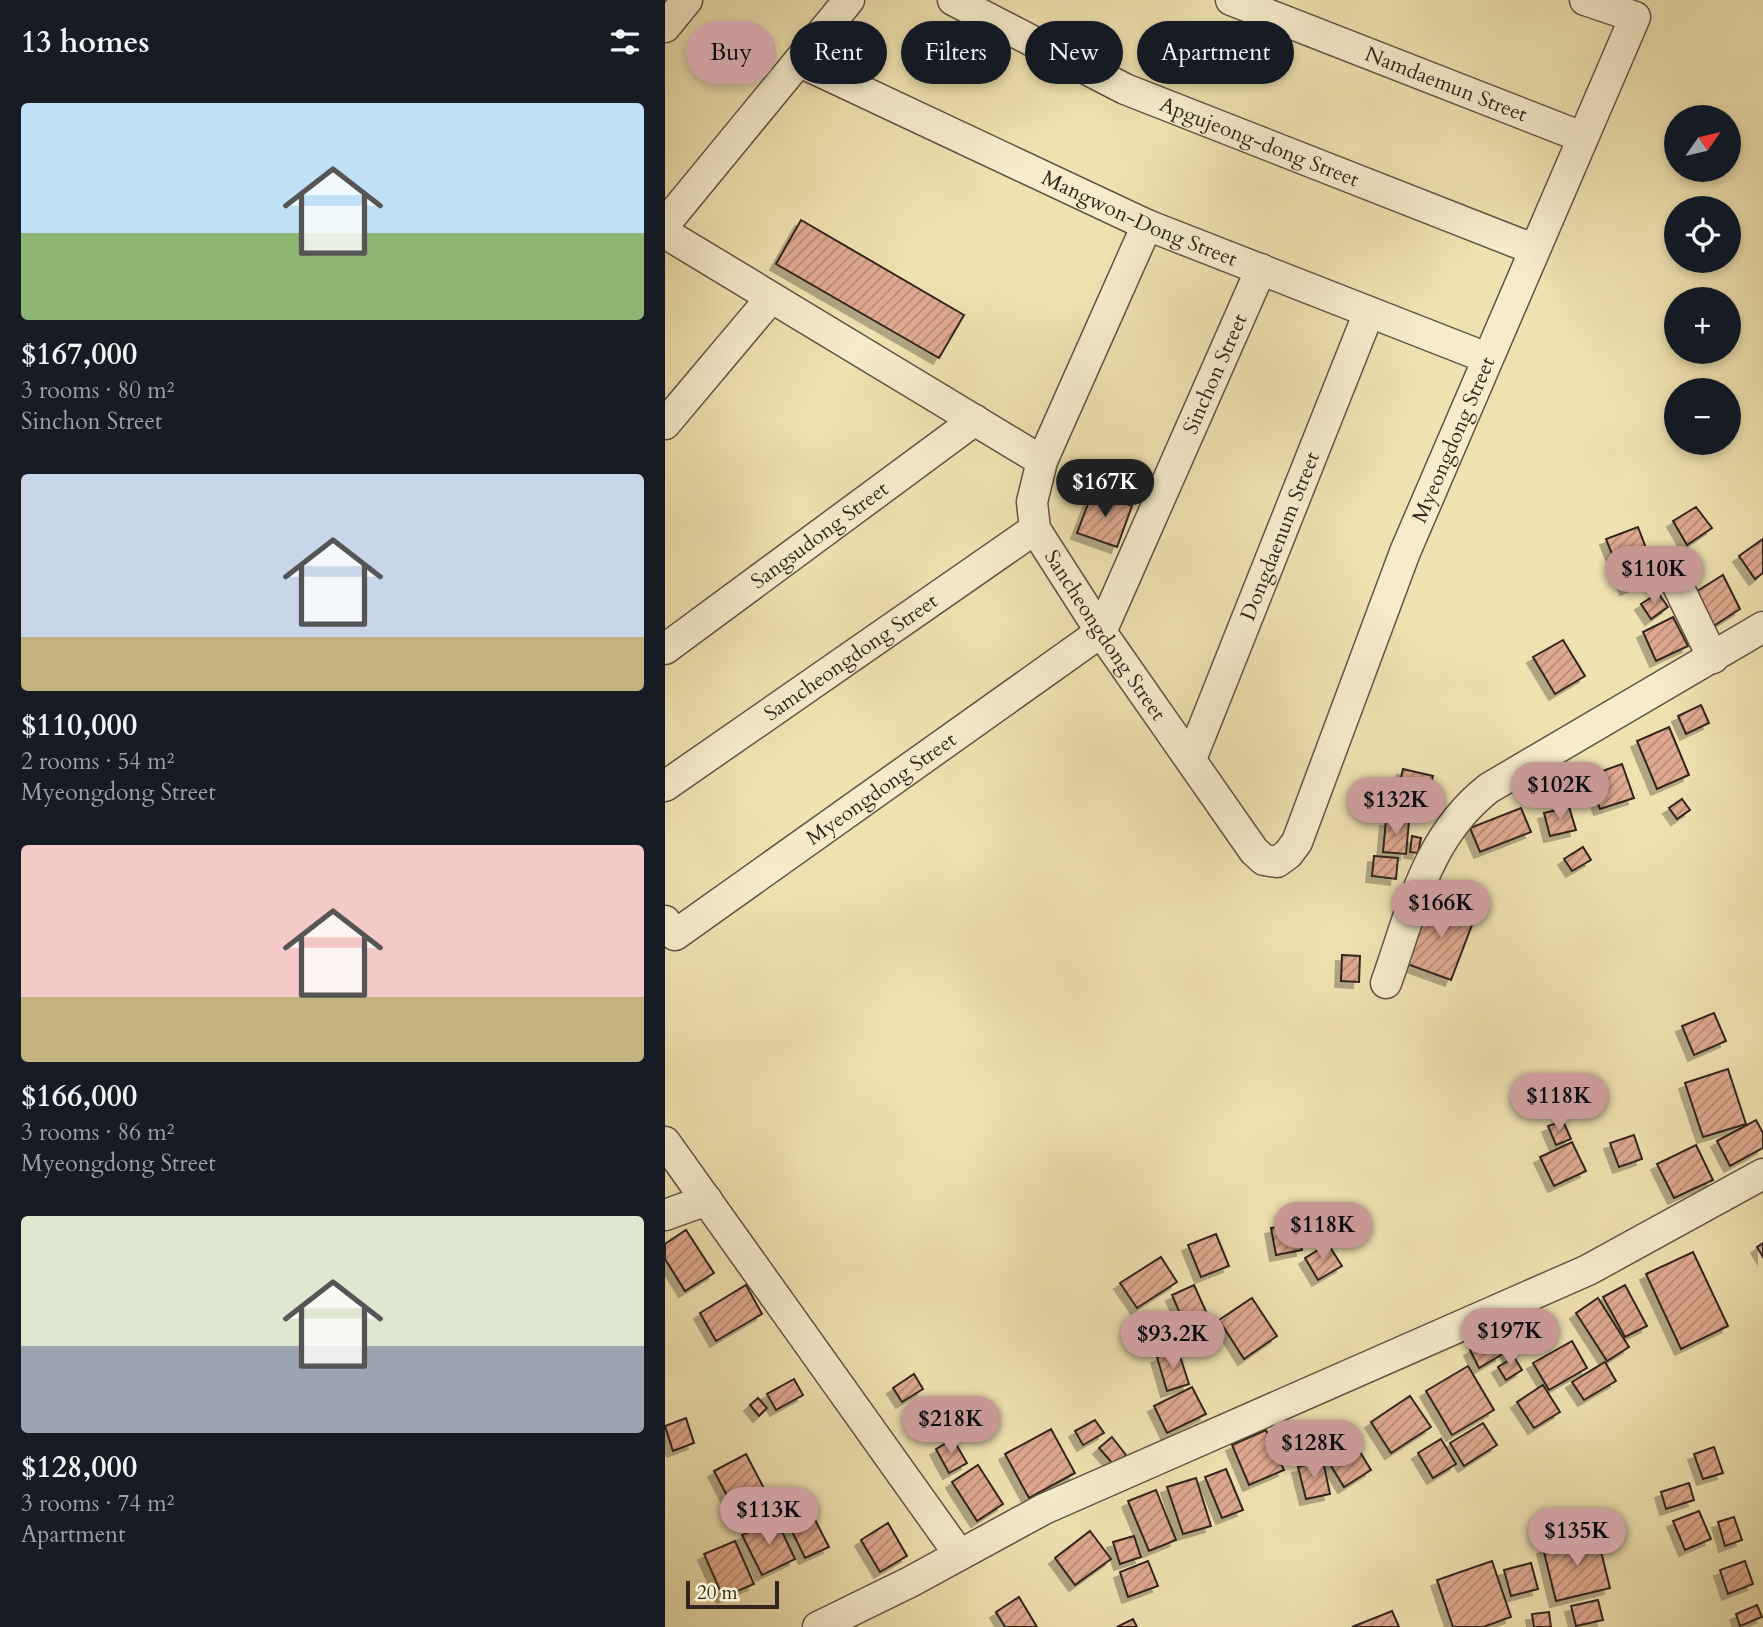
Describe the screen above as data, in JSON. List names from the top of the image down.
{
  "streets": {
    "street": [
      "Namdaemun Street",
      "Apgujeong-dong Street",
      "Mangwon-Dong Street",
      "Sinchon Street",
      "Myeongdong Street",
      "Sangsudong Street",
      "Dongdaenum Street",
      "Sancheongdong Street",
      "Samcheongdong Street"
    ]
  },
  "crossings": [
    ["Namdaemun Street", "Myeongdong Street"],
    ["Apgujeong-dong Street", "Myeongdong Street"],
    ["Mangwon-Dong Street", "Sinchon Street"],
    ["Mangwon-Dong Street", "Myeongdong Street"],
    ["Mangwon-Dong Street", "Dongdaenum Street"],
    ["Mangwon-Dong Street", "Sancheongdong Street"],
    ["Sinchon Street", "Myeongdong Street"],
    ["Sinchon Street", "Sancheongdong Street"],
    ["Myeongdong Street", "Sancheongdong Street"],
    ["Dongdaenum Street", "Sancheongdong Street"],
    ["Sancheongdong Street", "Samcheongdong Street"]
  ],
  "scale_bar": "20 m",
  "north": "top right",
  "page": {
    "heading": "13 homes",
    "chip": [
      "Buy",
      "Rent",
      "Filters",
      "New",
      "Apartment"
    ],
    "list": [
      {
        "name": "$167,000",
        "note": "3 rooms · 80 m² · Sinchon Street"
      },
      {
        "name": "$110,000",
        "note": "2 rooms · 54 m² · Myeongdong Street"
      },
      {
        "name": "$166,000",
        "note": "3 rooms · 86 m² · Myeongdong Street"
      },
      {
        "name": "$128,000",
        "note": "3 rooms · 74 m² · Apartment"
      }
    ],
    "map_buttons": ["+", "−"],
    "price": [
      "$167K",
      "$110K",
      "$102K",
      "$132K",
      "$166K",
      "$118K",
      "$118K",
      "$197K",
      "$93.2K",
      "$218K",
      "$128K",
      "$113K",
      "$135K"
    ],
    "scale": "20 m"
  }
}
